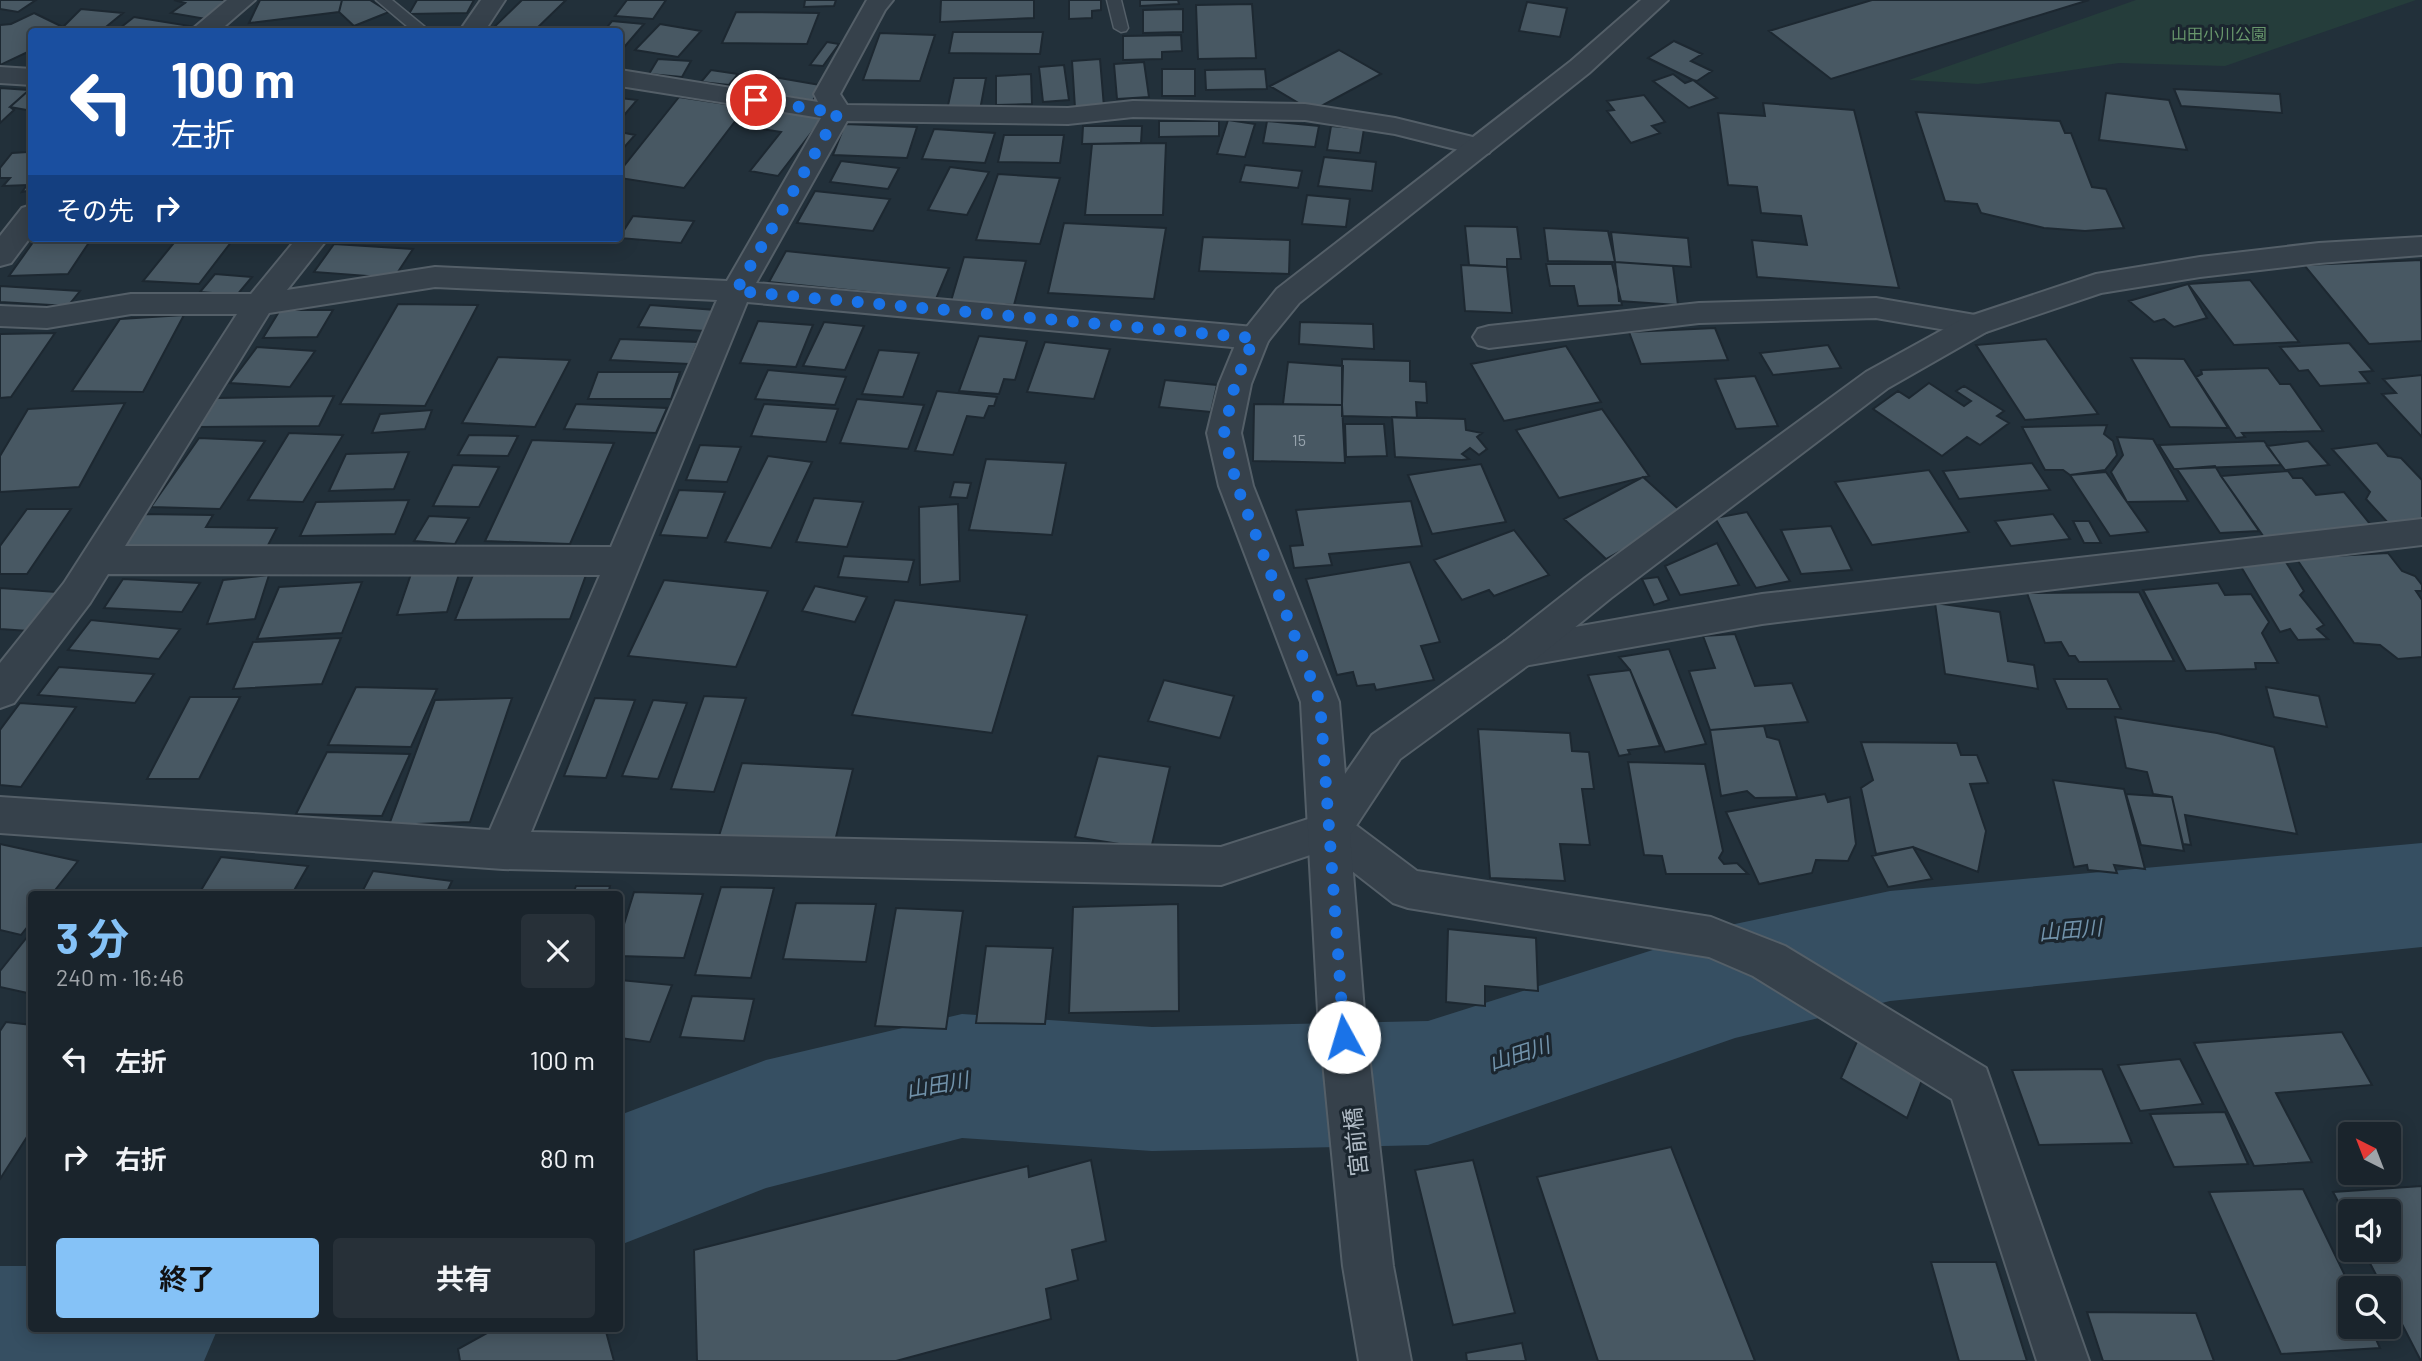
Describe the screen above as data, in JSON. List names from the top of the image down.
{
  "streets": {
    "street": ["宮前橋"]
  },
  "water": ["山田川"],
  "parks": ["山田小川公園"],
  "house_numbers": ["15"],
  "north": "top left",
  "page": {
    "turn": ["100 m", "左折"],
    "then": "その先",
    "heading": ["3 分", "240 m · 16:46"],
    "list": [
      {
        "name": "左折",
        "value": "100 m"
      },
      {
        "name": "右折",
        "value": "80 m"
      }
    ],
    "buttons": ["終了", "共有"]
  }
}
